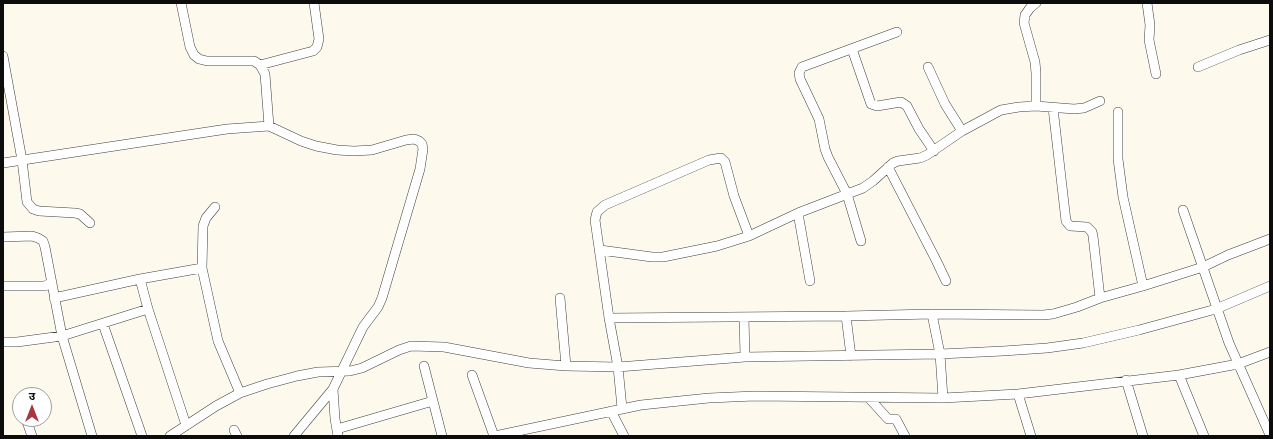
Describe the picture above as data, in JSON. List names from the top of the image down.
{
  "north": "top"
}
